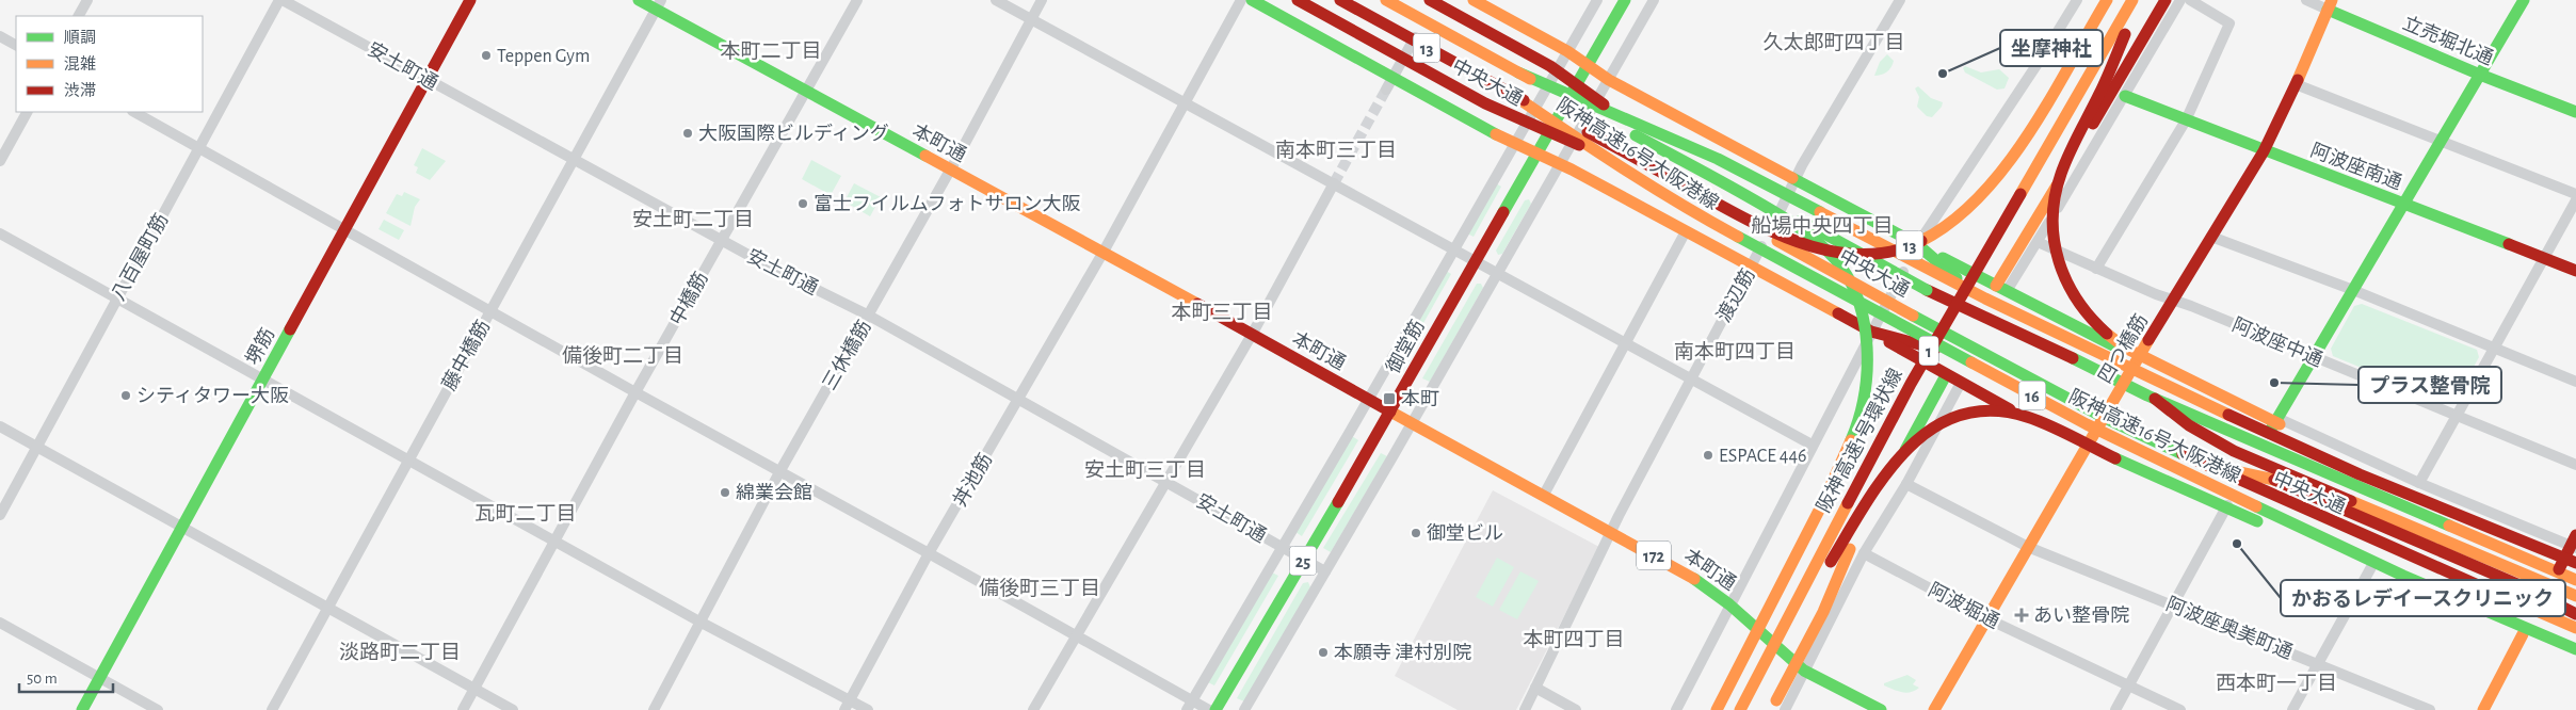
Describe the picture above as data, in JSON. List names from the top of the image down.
{
  "streets": {
    "main road": [
      "立売堀北通",
      "13",
      "中央大通",
      "本町通",
      "阪神高速16号大阪港線",
      "阿波座南通",
      "堺筋",
      "御堂筋",
      "四つ橋筋",
      "1",
      "16",
      "阪神高速1号環状線",
      "172",
      "25"
    ],
    "street": [
      "安土町通",
      "八百屋町筋",
      "渡辺筋",
      "中橋筋",
      "阿波座中通",
      "藤中橋筋",
      "三休橋筋",
      "丼池筋",
      "阿波堀通",
      "阿波座奥美町通"
    ]
  },
  "crossings": [
    ["立売堀北通", "四つ橋筋"],
    ["13", "阪神高速16号大阪港線"],
    ["安土町通", "八百屋町筋"],
    ["安土町通", "中橋筋"],
    ["安土町通", "堺筋"],
    ["安土町通", "御堂筋"],
    ["安土町通", "藤中橋筋"],
    ["安土町通", "三休橋筋"],
    ["安土町通", "丼池筋"],
    ["中央大通", "渡辺筋"],
    ["中央大通", "御堂筋"],
    ["中央大通", "四つ橋筋"],
    ["本町通", "渡辺筋"],
    ["本町通", "中橋筋"],
    ["本町通", "御堂筋"],
    ["本町通", "藤中橋筋"],
    ["本町通", "三休橋筋"],
    ["本町通", "丼池筋"],
    ["阿波座南通", "四つ橋筋"],
    ["阿波座中通", "四つ橋筋"],
    ["四つ橋筋", "阿波堀通"],
    ["四つ橋筋", "阿波座奥美町通"]
  ],
  "districts": [
    "久太郎町四丁目",
    "本町二丁目",
    "南本町三丁目",
    "安土町二丁目",
    "船場中央四丁目",
    "本町三丁目",
    "南本町四丁目",
    "備後町二丁目",
    "安土町三丁目",
    "瓦町二丁目",
    "備後町三丁目",
    "本町四丁目",
    "淡路町二丁目",
    "西本町一丁目"
  ],
  "places": {
    "other": [
      "Teppen Gym",
      "坐摩神社",
      "大阪国際ビルディング",
      "富士フイルムフォトサロン大阪",
      "プラス整骨院",
      "シティタワー大阪",
      "ESPACE 446",
      "綿業会館",
      "御堂ビル",
      "かおるレデイースクリニック",
      "本願寺 津村別院"
    ],
    "transit": ["本町"],
    "health": ["あい整骨院"]
  },
  "legend": ["順調", "混雑", "渋滞"],
  "scale_bar": "50 m"
}
